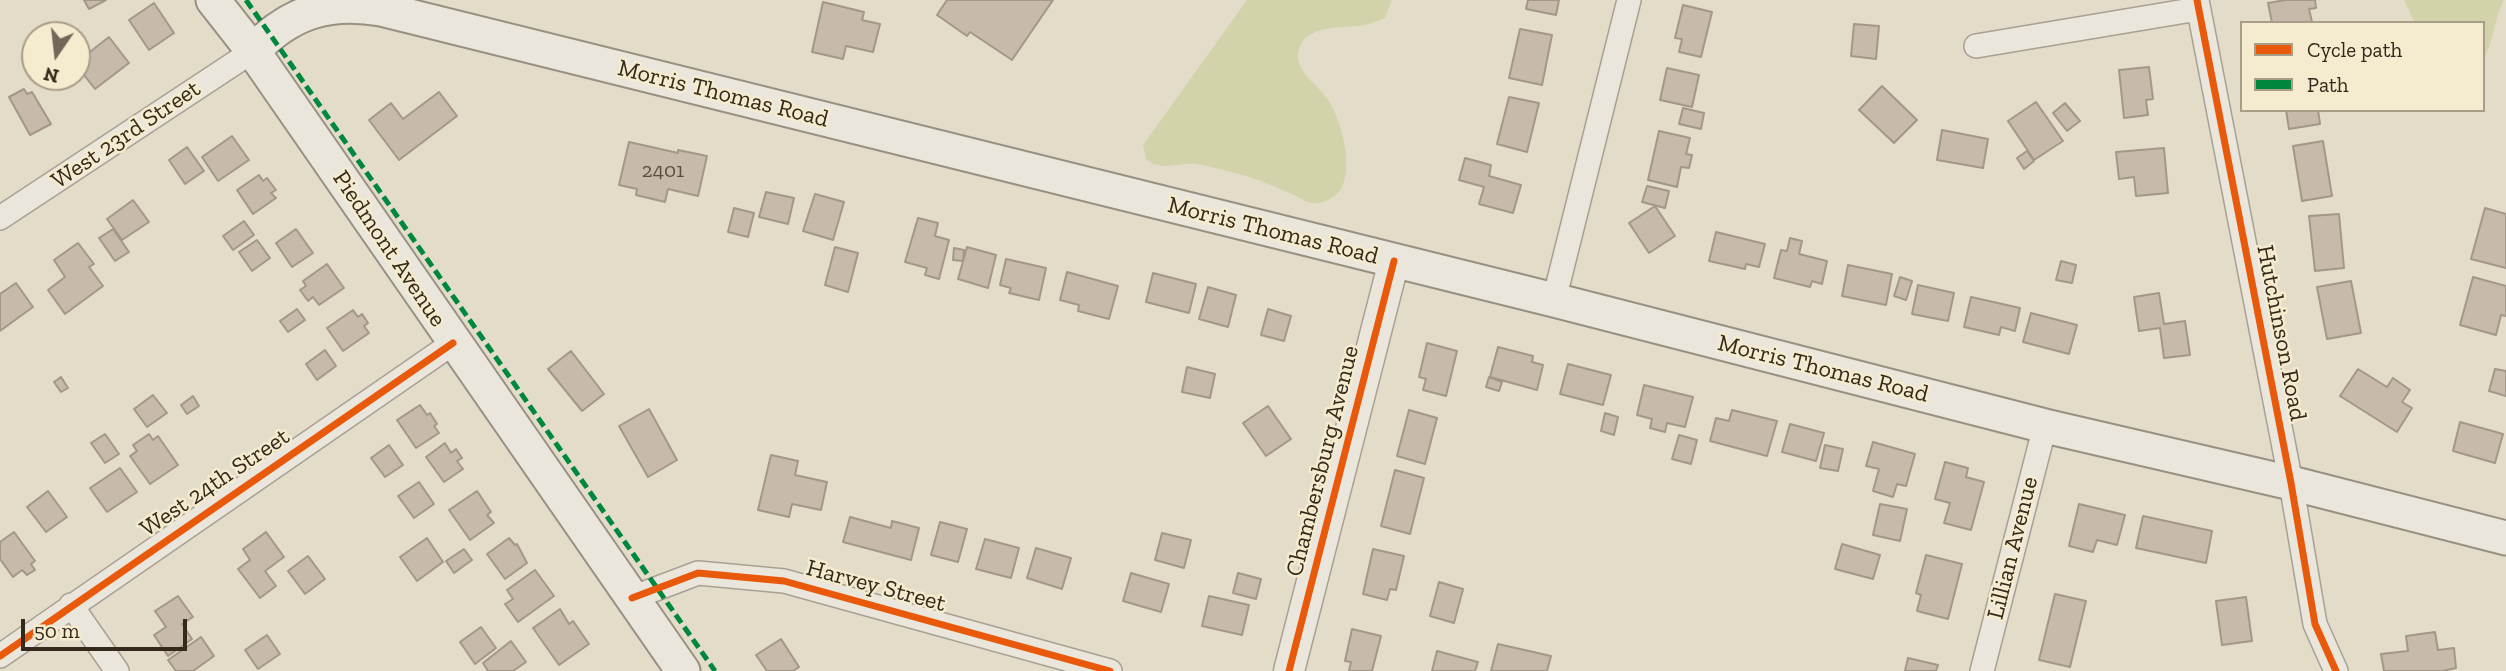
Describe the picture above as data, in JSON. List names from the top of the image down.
{
  "streets": {
    "main road": ["Morris Thomas Road", "Piedmont Avenue"],
    "street": [
      "West 23rd Street",
      "Hutchinson Road",
      "Chambersburg Avenue",
      "West 24th Street",
      "Lillian Avenue",
      "Harvey Street"
    ]
  },
  "crossings": [
    ["Morris Thomas Road", "West 23rd Street"],
    ["Morris Thomas Road", "Piedmont Avenue"],
    ["Morris Thomas Road", "Hutchinson Road"],
    ["Morris Thomas Road", "Chambersburg Avenue"],
    ["Morris Thomas Road", "Lillian Avenue"],
    ["West 23rd Street", "Piedmont Avenue"],
    ["Piedmont Avenue", "West 24th Street"],
    ["Piedmont Avenue", "Harvey Street"]
  ],
  "house_numbers": ["2401"],
  "legend": ["Cycle path", "Path"],
  "scale_bar": "50 m",
  "north": "bottom"
}
